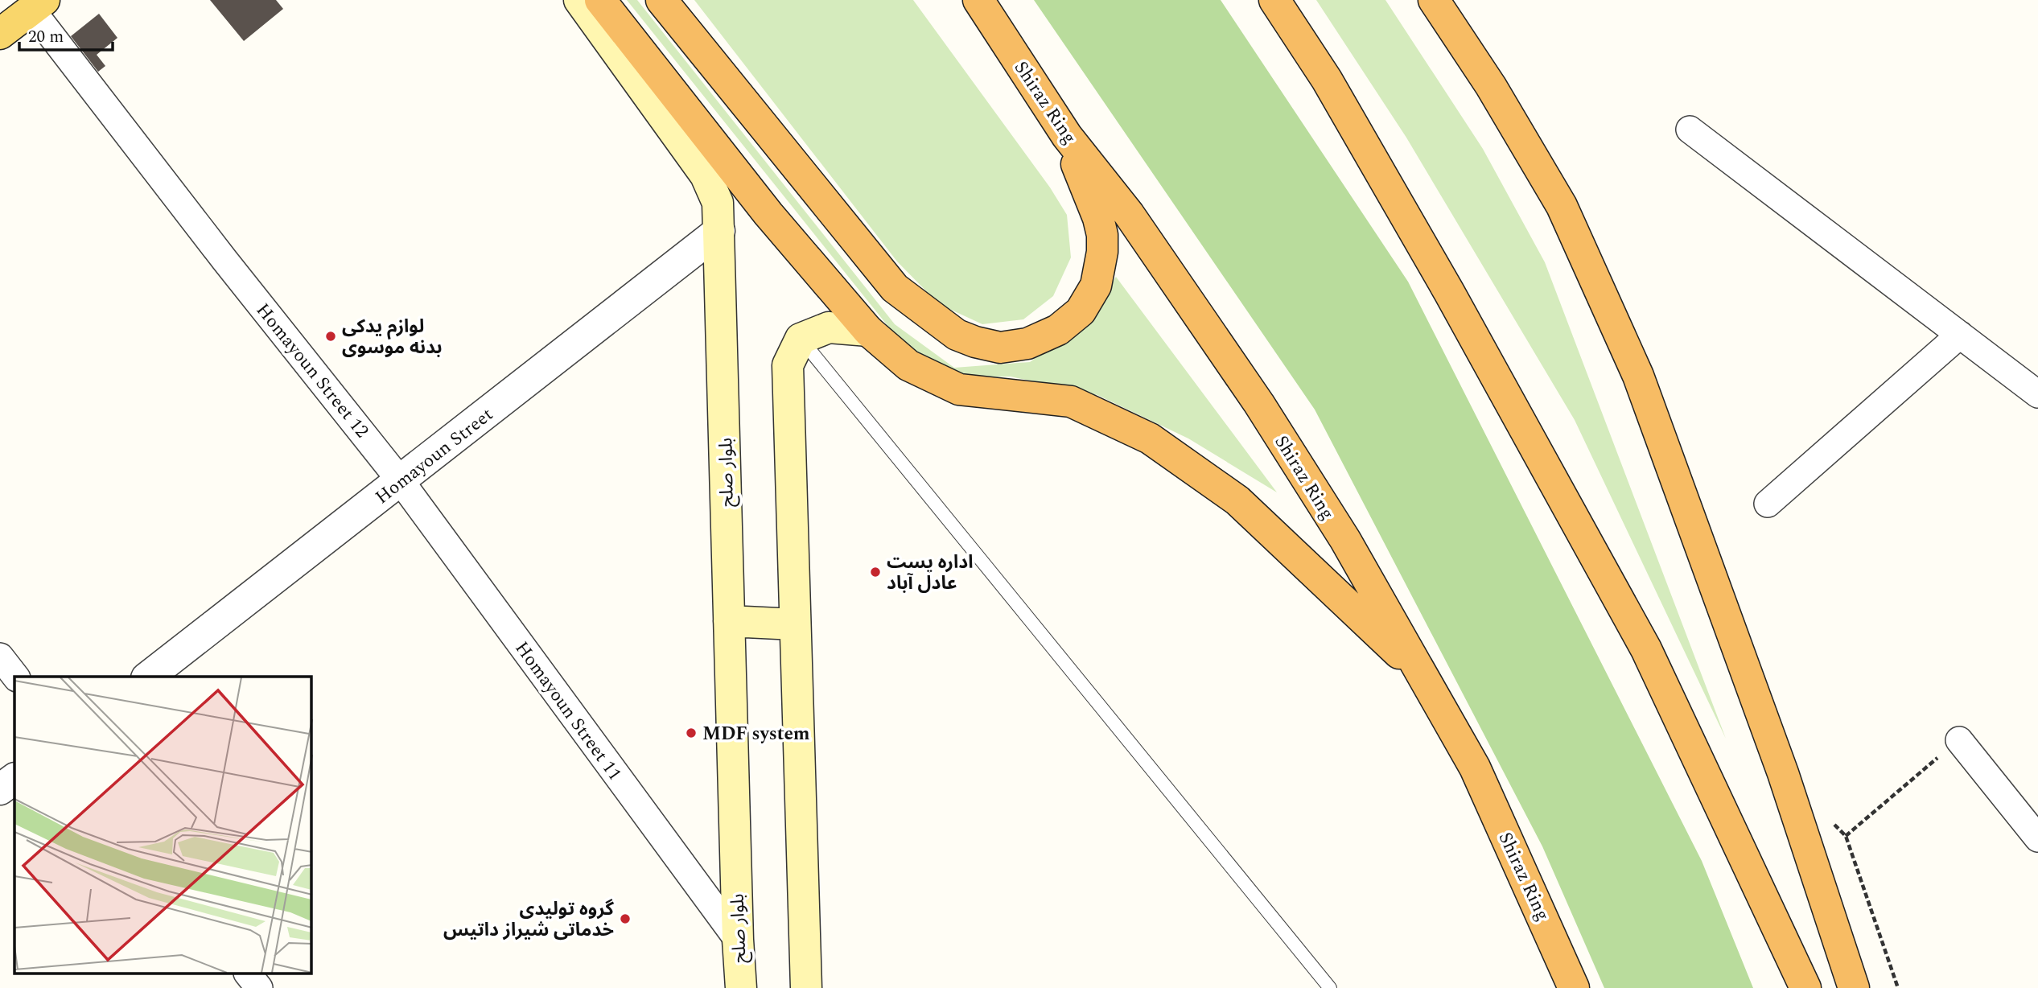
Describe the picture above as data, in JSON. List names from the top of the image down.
{
  "streets": {
    "highway": ["Shiraz Ring"],
    "main road": ["بلوار صلح"],
    "street": ["Homayoun Street 12", "Homayoun Street", "Homayoun Street 11"]
  },
  "crossings": [
    ["Homayoun Street 12", "Homayoun Street"],
    ["Homayoun Street 12", "Homayoun Street 11"],
    ["Homayoun Street", "بلوار صلح"],
    ["Homayoun Street", "Homayoun Street 11"],
    ["بلوار صلح", "Homayoun Street 11"]
  ],
  "places": [
    "لوازم یدکی بدنه موسوی",
    "اداره پست عادل آباد",
    "MDF system",
    "گروه تولیدی خدماتی شیراز داتیس"
  ],
  "scale_bar": "20 m"
}
